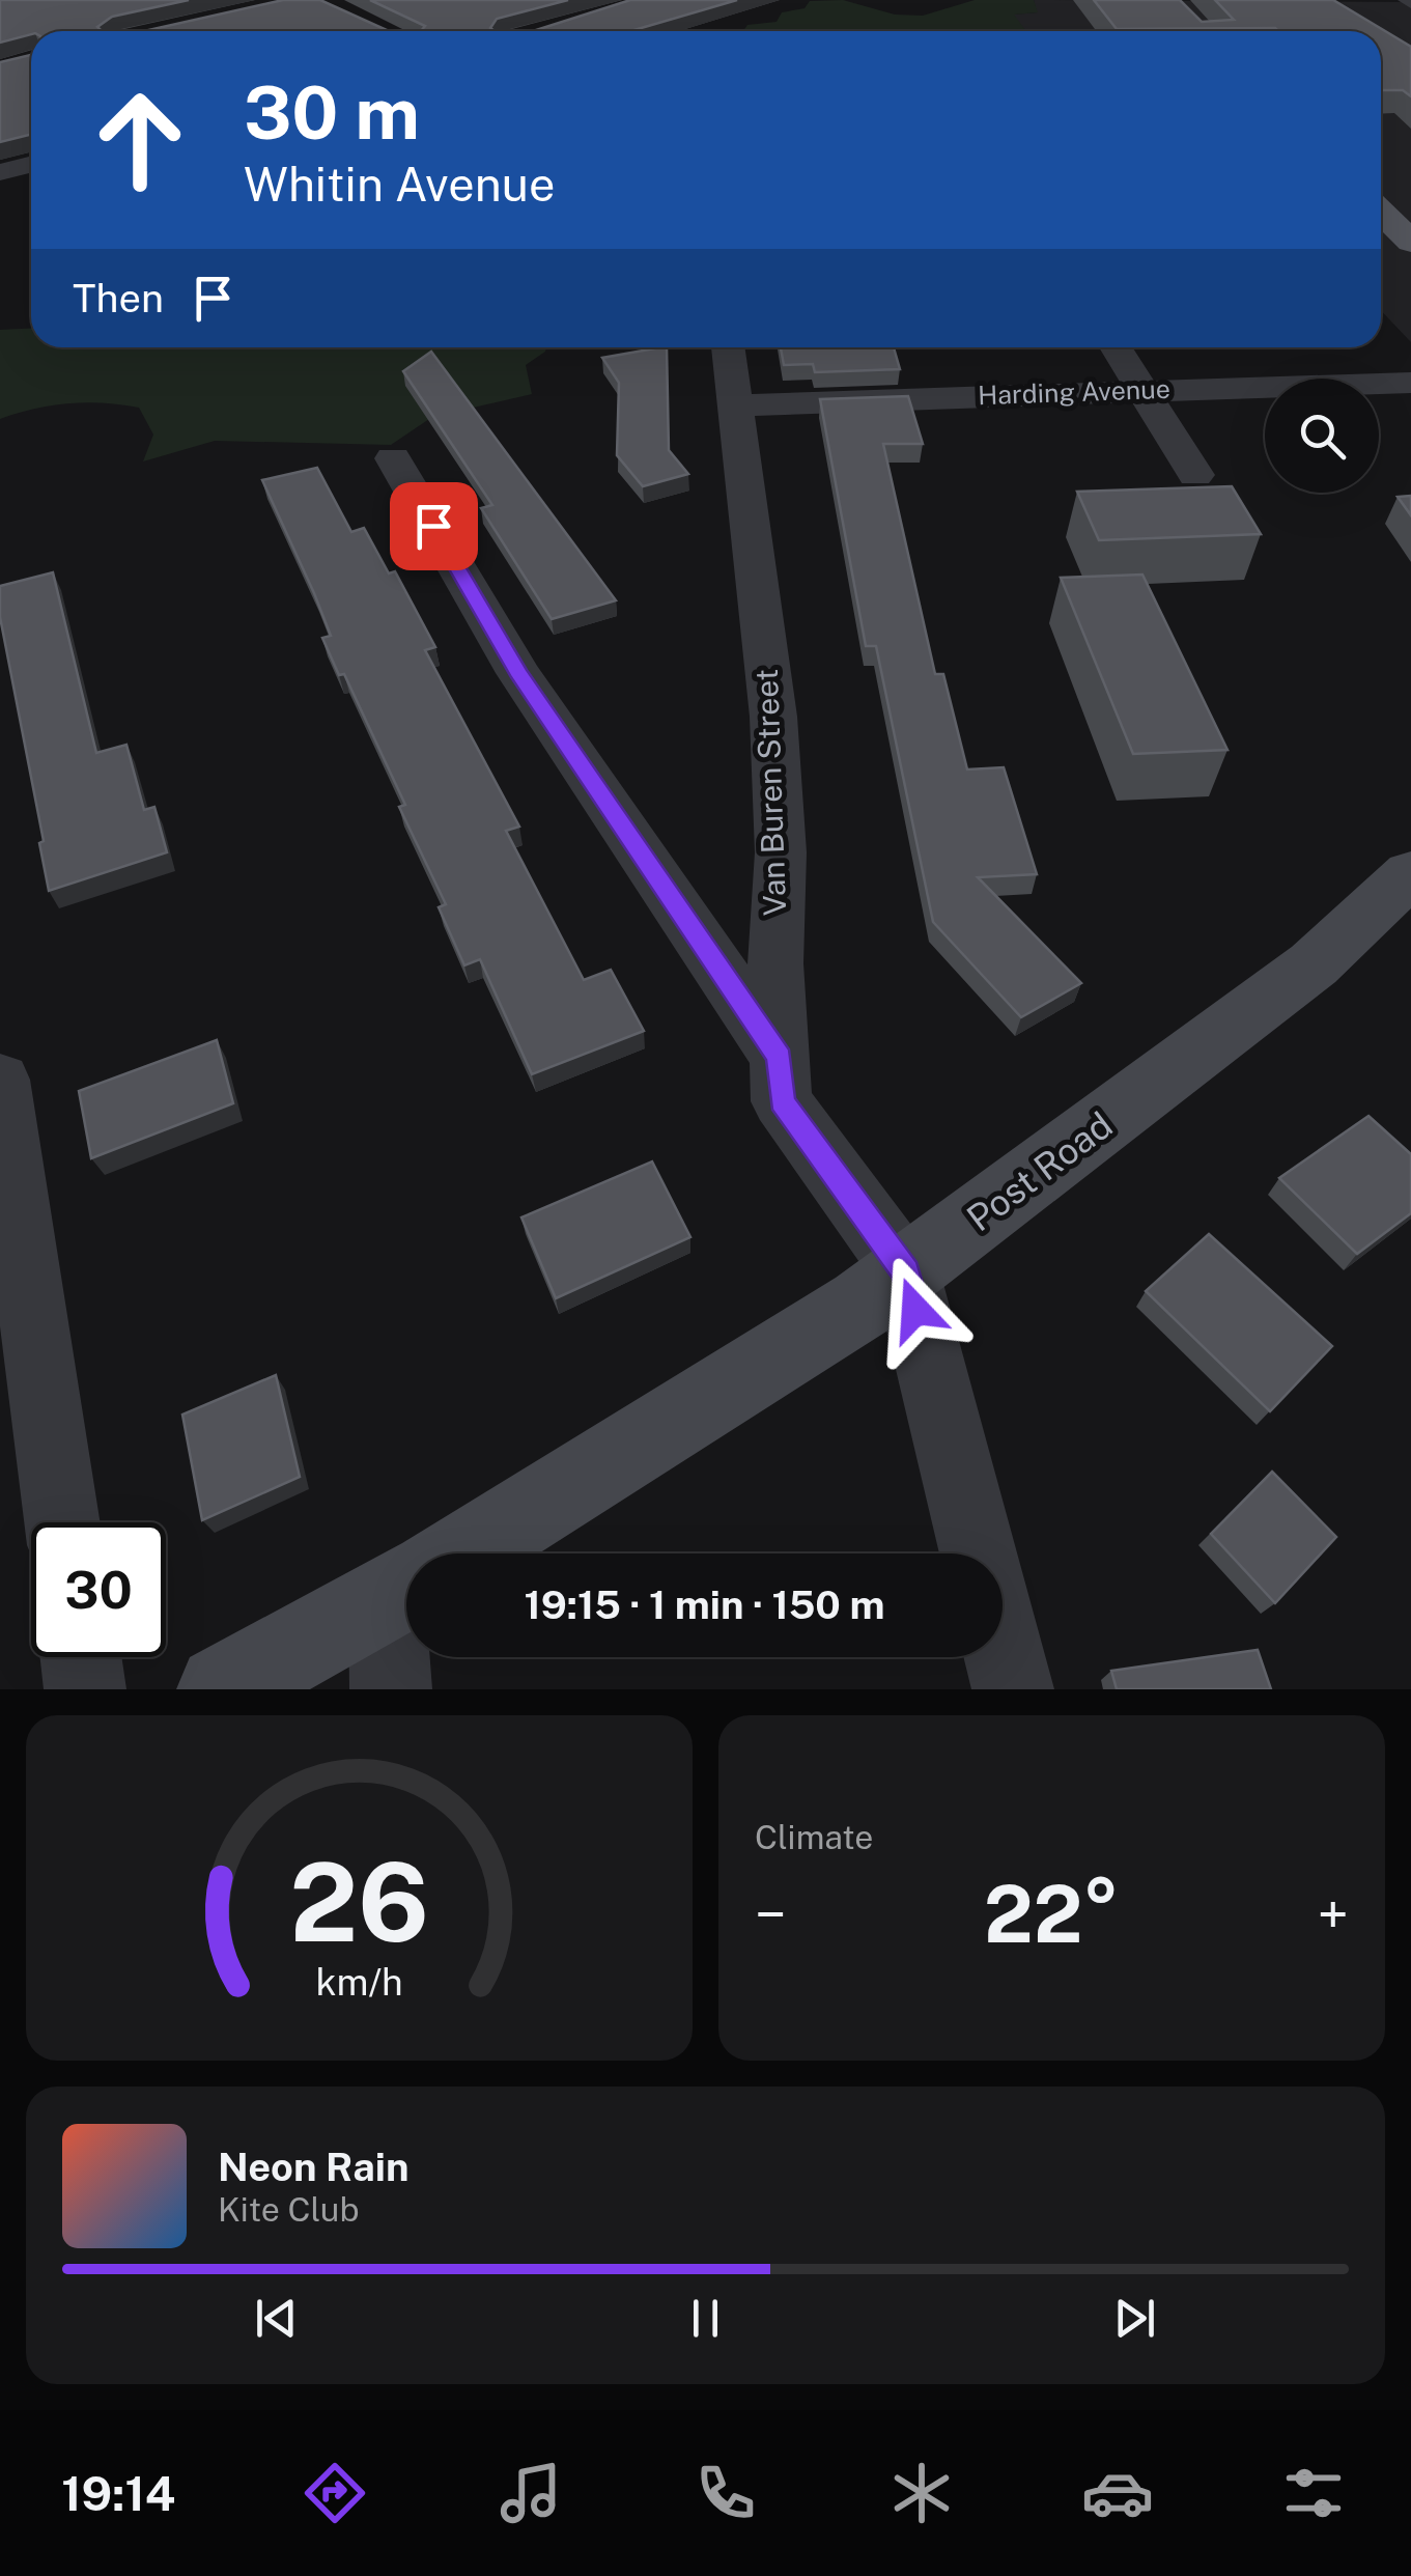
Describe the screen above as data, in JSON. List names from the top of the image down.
{
  "streets": {
    "main road": ["Post Road"],
    "street": ["Harding Avenue", "Van Buren Street"]
  },
  "crossings": [
    ["Harding Avenue", "Van Buren Street"],
    ["Van Buren Street", "Post Road"]
  ],
  "page": {
    "turn": ["30 m", "Whitin Avenue"],
    "then": "Then",
    "limit": "30",
    "trip": "19:15 · 1 min · 150 m",
    "tile": "Climate",
    "heat": ["−", "22°", "+"],
    "song": ["Neon Rain", "Kite Club"],
    "tabs": "19:14",
    "gauge": ["26", "km/h"]
  }
}
